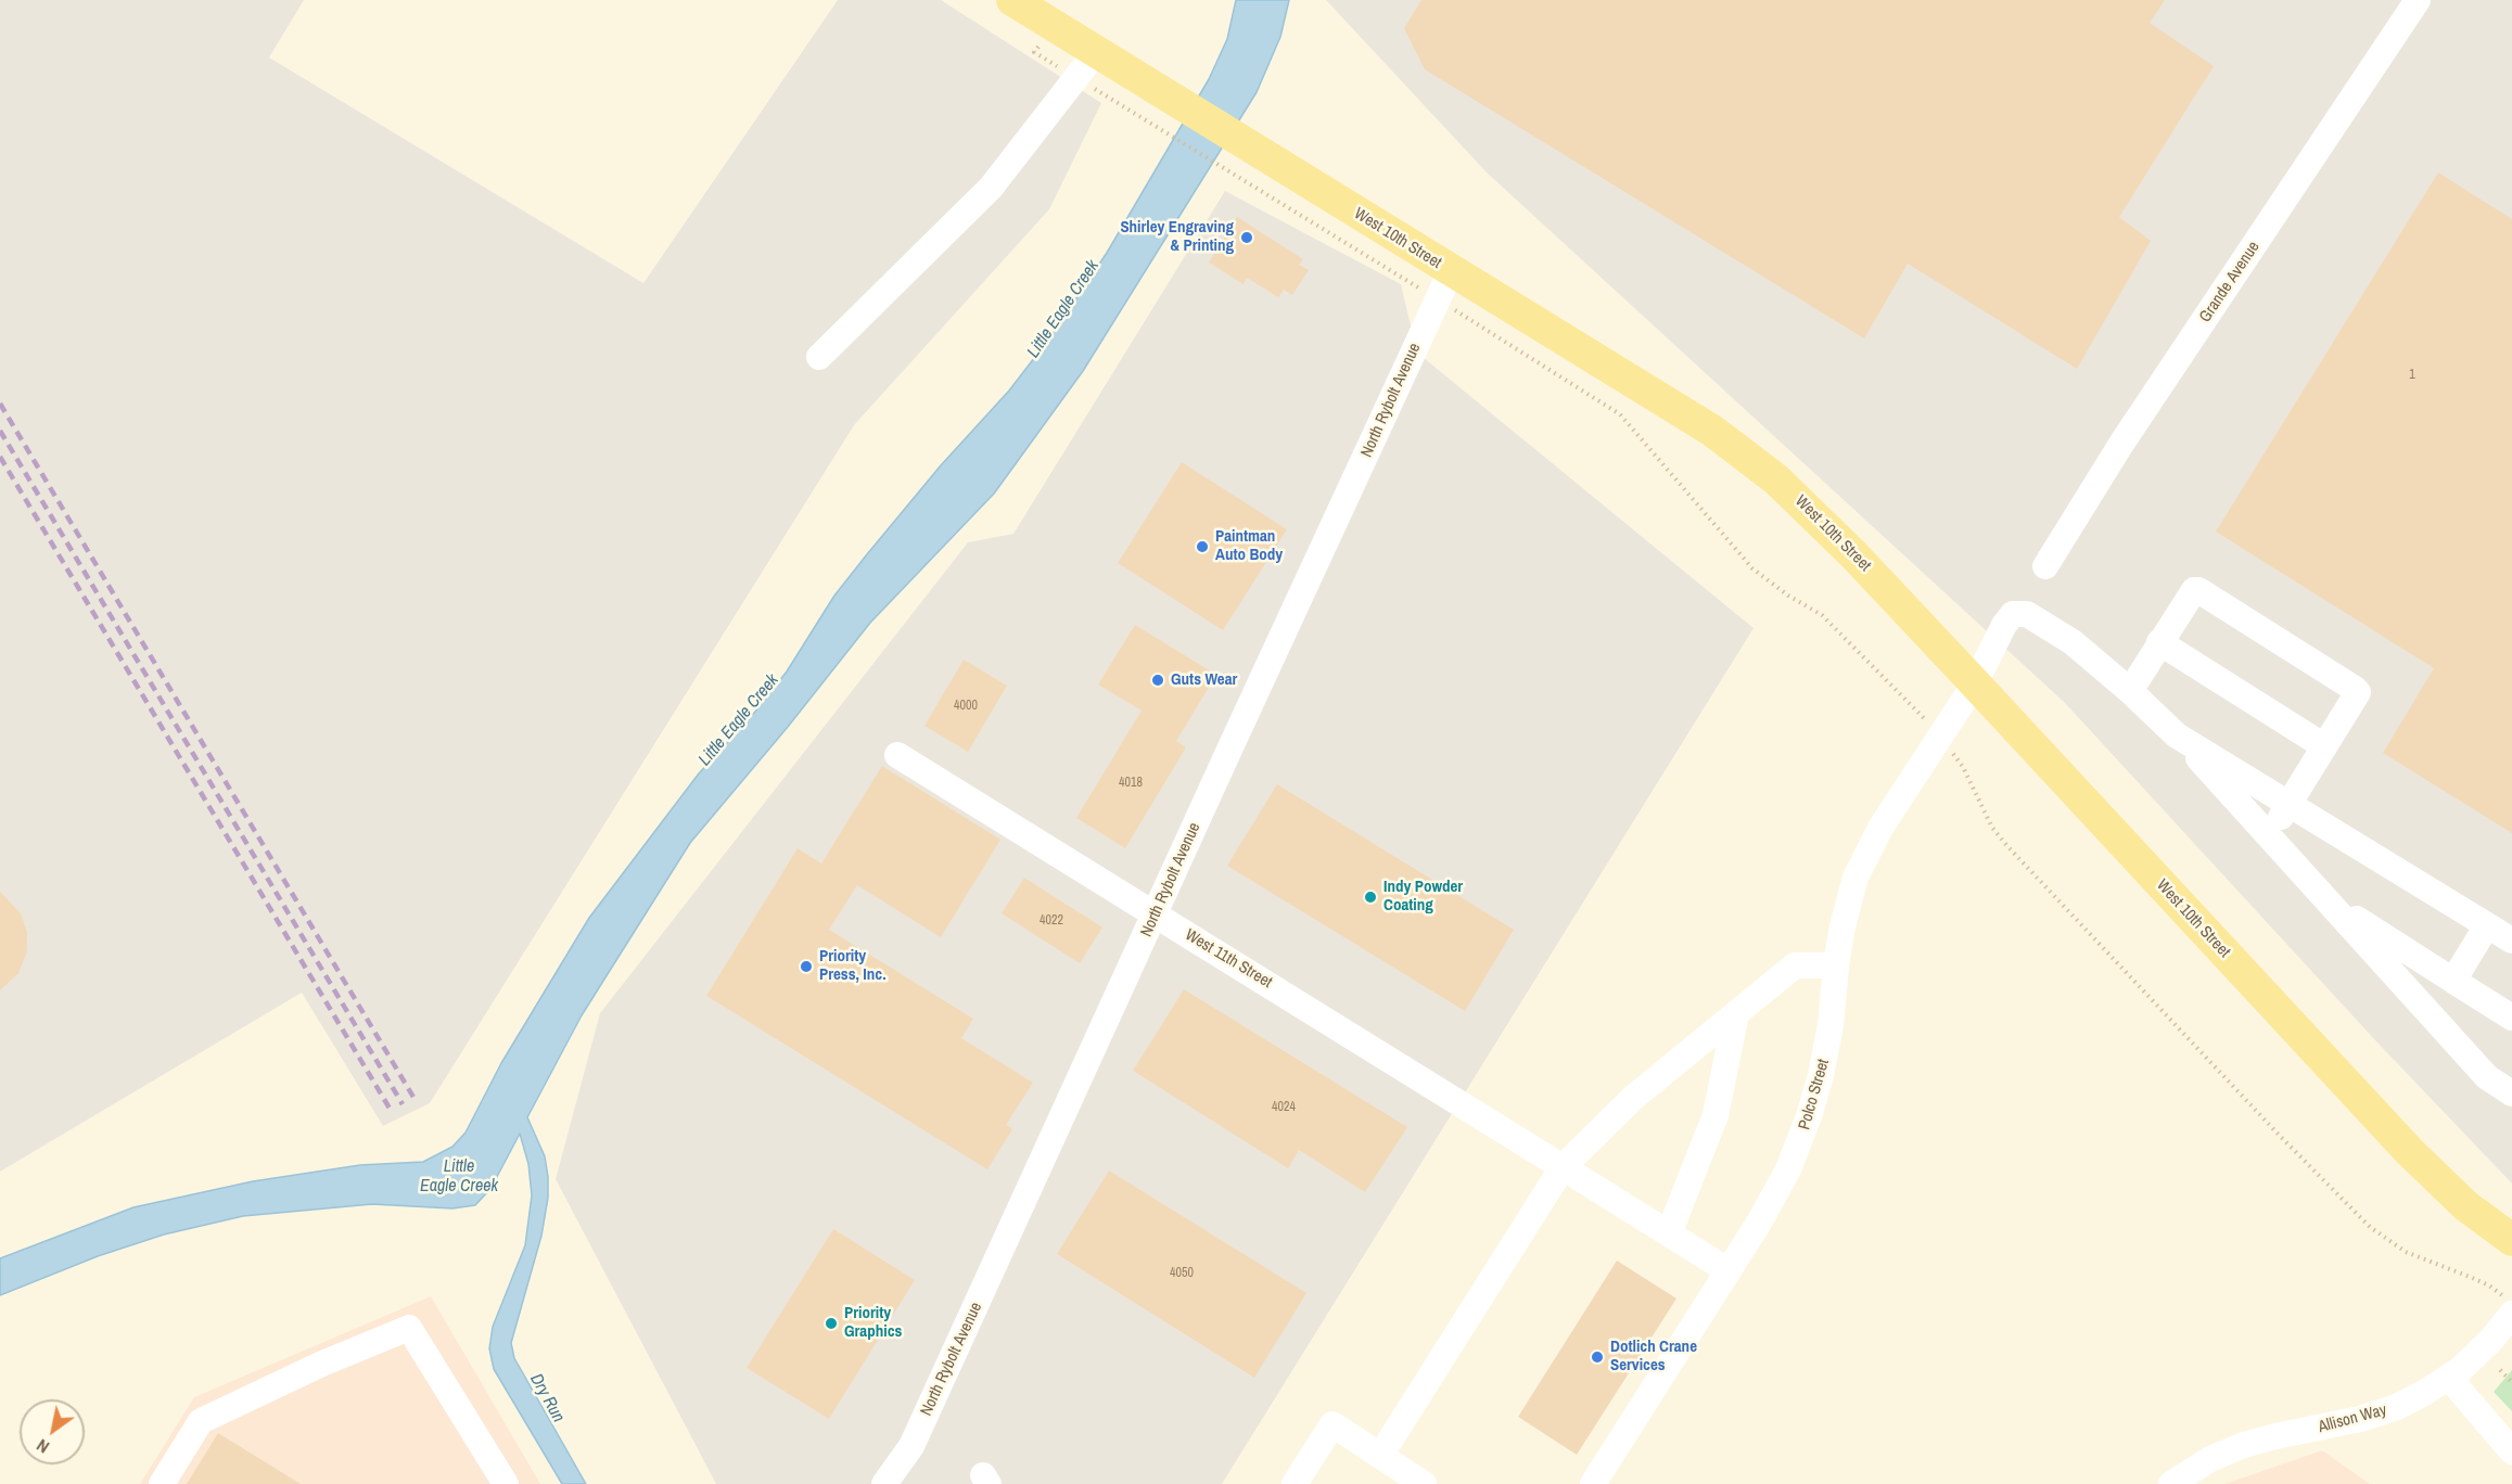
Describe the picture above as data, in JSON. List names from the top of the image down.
{
  "streets": {
    "main road": ["West 10th Street"],
    "street": [
      "Grande Avenue",
      "North Rybolt Avenue",
      "West 11th Street",
      "Polco Street",
      "Allison Way"
    ]
  },
  "crossings": [
    ["West 10th Street", "North Rybolt Avenue"],
    ["West 10th Street", "Polco Street"],
    ["North Rybolt Avenue", "West 11th Street"],
    ["West 11th Street", "Polco Street"]
  ],
  "water": ["Little Eagle Creek", "Dry Run"],
  "places": [
    "Shirley Engraving & Printing",
    "Paintman Auto Body",
    "Guts Wear",
    "Indy Powder Coating",
    "Priority Press, Inc.",
    "Priority Graphics",
    "Dotlich Crane Services"
  ],
  "house_numbers": [
    "1",
    "4000",
    "4018",
    "4022",
    "4024",
    "4050"
  ],
  "north": "bottom left"
}
